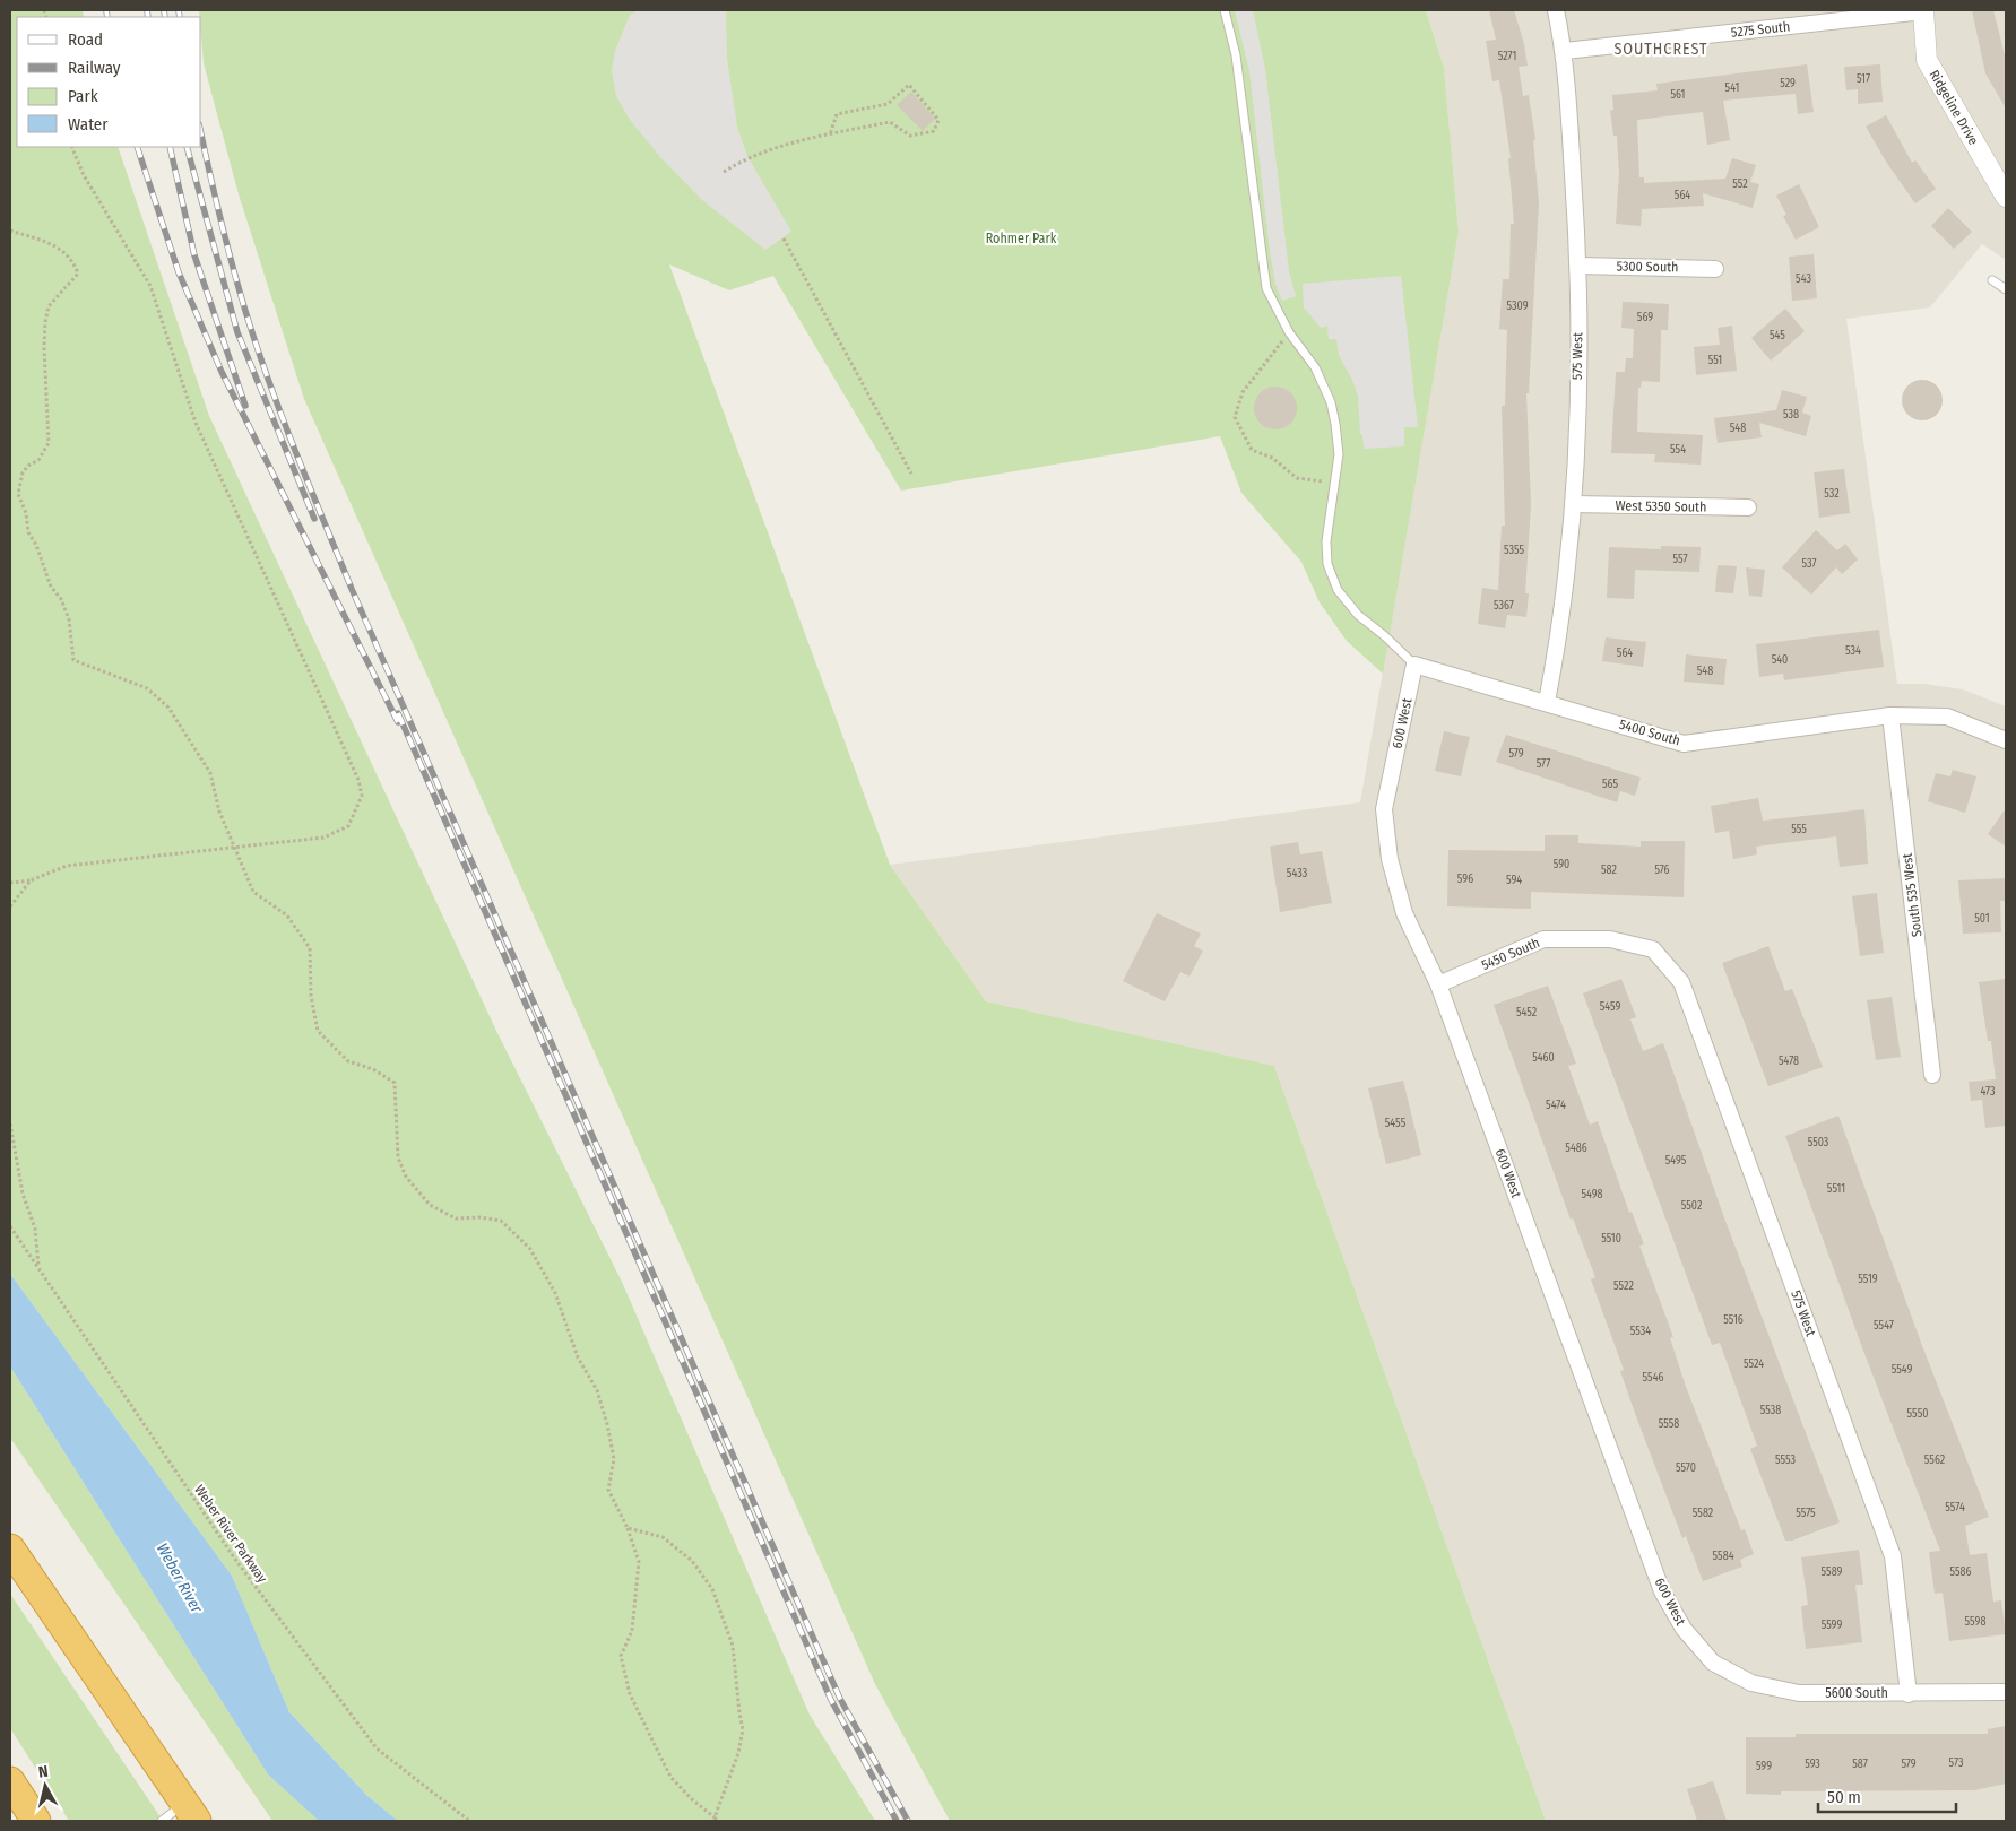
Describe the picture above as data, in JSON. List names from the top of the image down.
{
  "streets": {
    "street": [
      "5275 South",
      "Ridgeline Drive",
      "5300 South",
      "575 West",
      "West 5350 South",
      "600 West",
      "5400 South",
      "South 535 West",
      "5450 South",
      "5600 South"
    ],
    "path": ["Weber River Parkway"]
  },
  "crossings": [
    ["5275 South", "Ridgeline Drive"],
    ["5275 South", "575 West"],
    ["5300 South", "575 West"],
    ["575 West", "West 5350 South"],
    ["575 West", "5400 South"],
    ["575 West", "5450 South"],
    ["575 West", "5600 South"],
    ["600 West", "5400 South"],
    ["600 West", "5450 South"],
    ["600 West", "5600 South"],
    ["5400 South", "South 535 West"]
  ],
  "districts": ["SOUTHCREST"],
  "water": ["Weber River"],
  "parks": ["Rohmer Park"],
  "house_numbers": [
    "5271",
    "517",
    "529",
    "541",
    "561",
    "552",
    "564",
    "543",
    "5309",
    "569",
    "545",
    "551",
    "538",
    "548",
    "554",
    "532",
    "5355",
    "557",
    "537",
    "5367",
    "534",
    "564",
    "540",
    "548",
    "579",
    "577",
    "565",
    "555",
    "590",
    "582",
    "576",
    "5433",
    "596",
    "594",
    "501",
    "5459",
    "5452",
    "5460",
    "5478",
    "473",
    "5474",
    "5455",
    "5503",
    "5486",
    "5495",
    "5511",
    "5498",
    "5502",
    "5510",
    "5519",
    "5522",
    "5516",
    "5547",
    "5534",
    "5524",
    "5549",
    "5546",
    "5538",
    "5550",
    "5558",
    "5553",
    "5562",
    "5570",
    "5574",
    "5582",
    "5575",
    "5584",
    "5589",
    "5586",
    "5598",
    "5599",
    "573",
    "593",
    "587",
    "579",
    "599"
  ],
  "legend": [
    "Road",
    "Railway",
    "Park",
    "Water"
  ],
  "scale_bar": "50 m",
  "north": "top"
}
